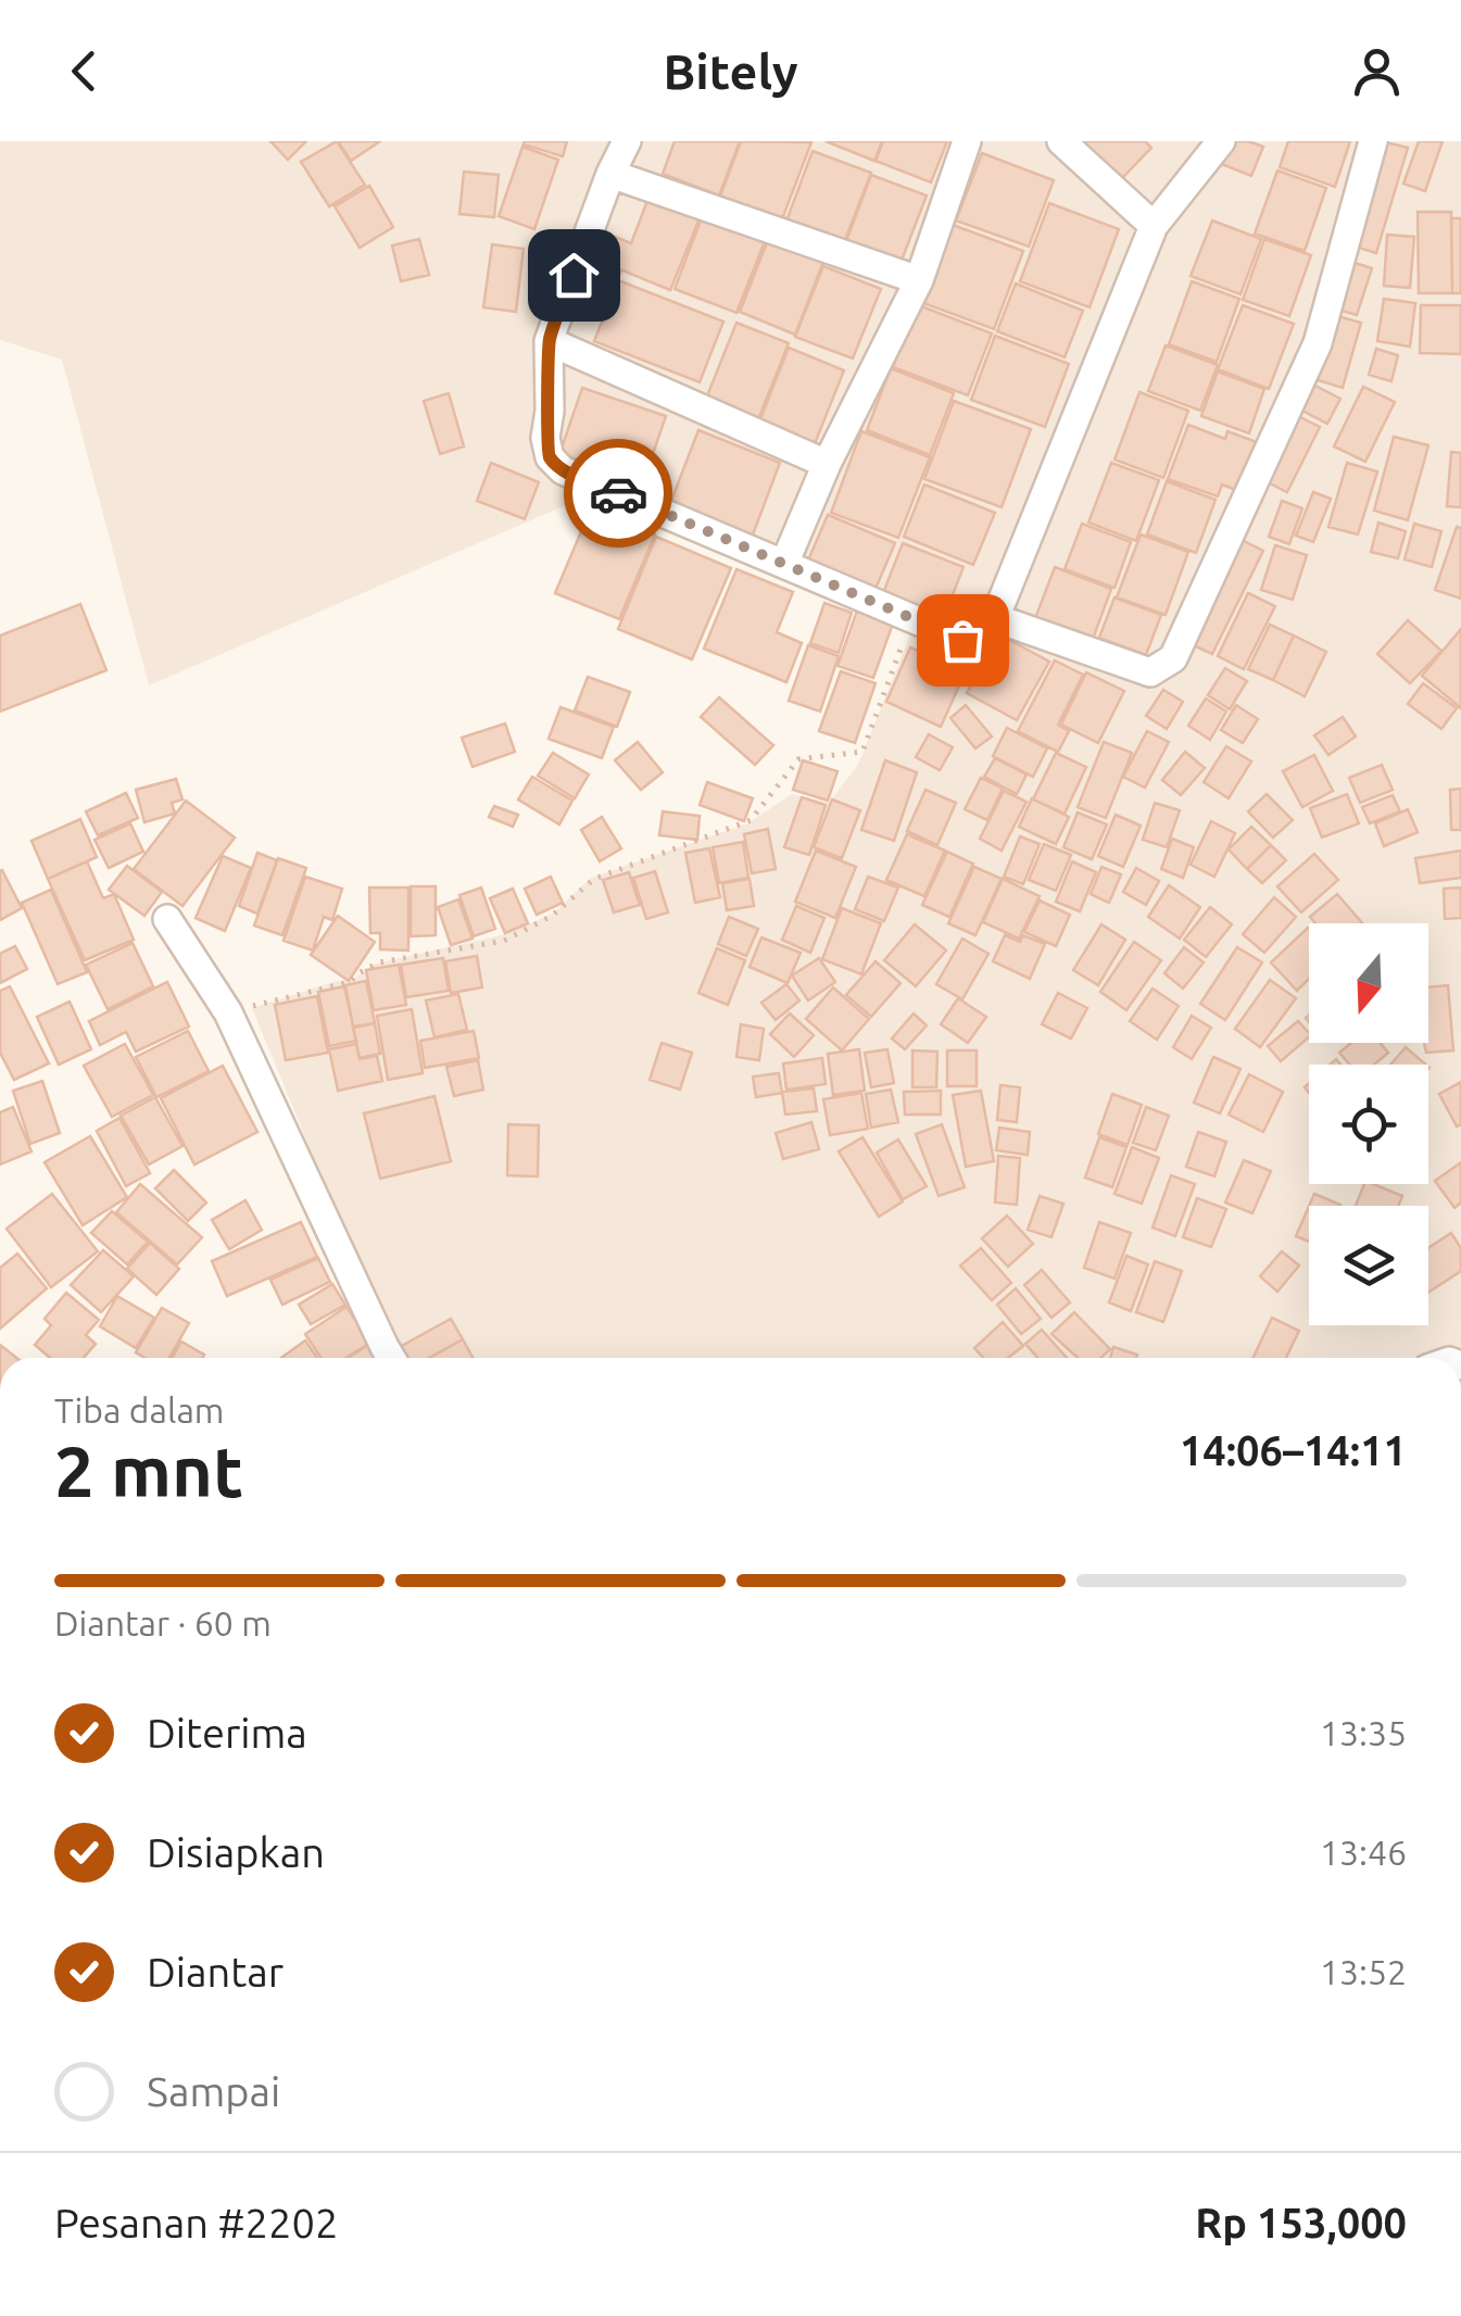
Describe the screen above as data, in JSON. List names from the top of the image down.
{
  "north": "bottom",
  "page": {
    "header": "Bitely",
    "heading": ["2 mnt", "Tiba dalam", "14:06–14:11"],
    "panel": ["Pesanan #2202", "Rp 153,000"],
    "bar": "Diantar · 60 m",
    "list": [
      ["Diterima", "13:35"],
      ["Disiapkan", "13:46"],
      ["Diantar", "13:52"],
      "Sampai"
    ]
  }
}
